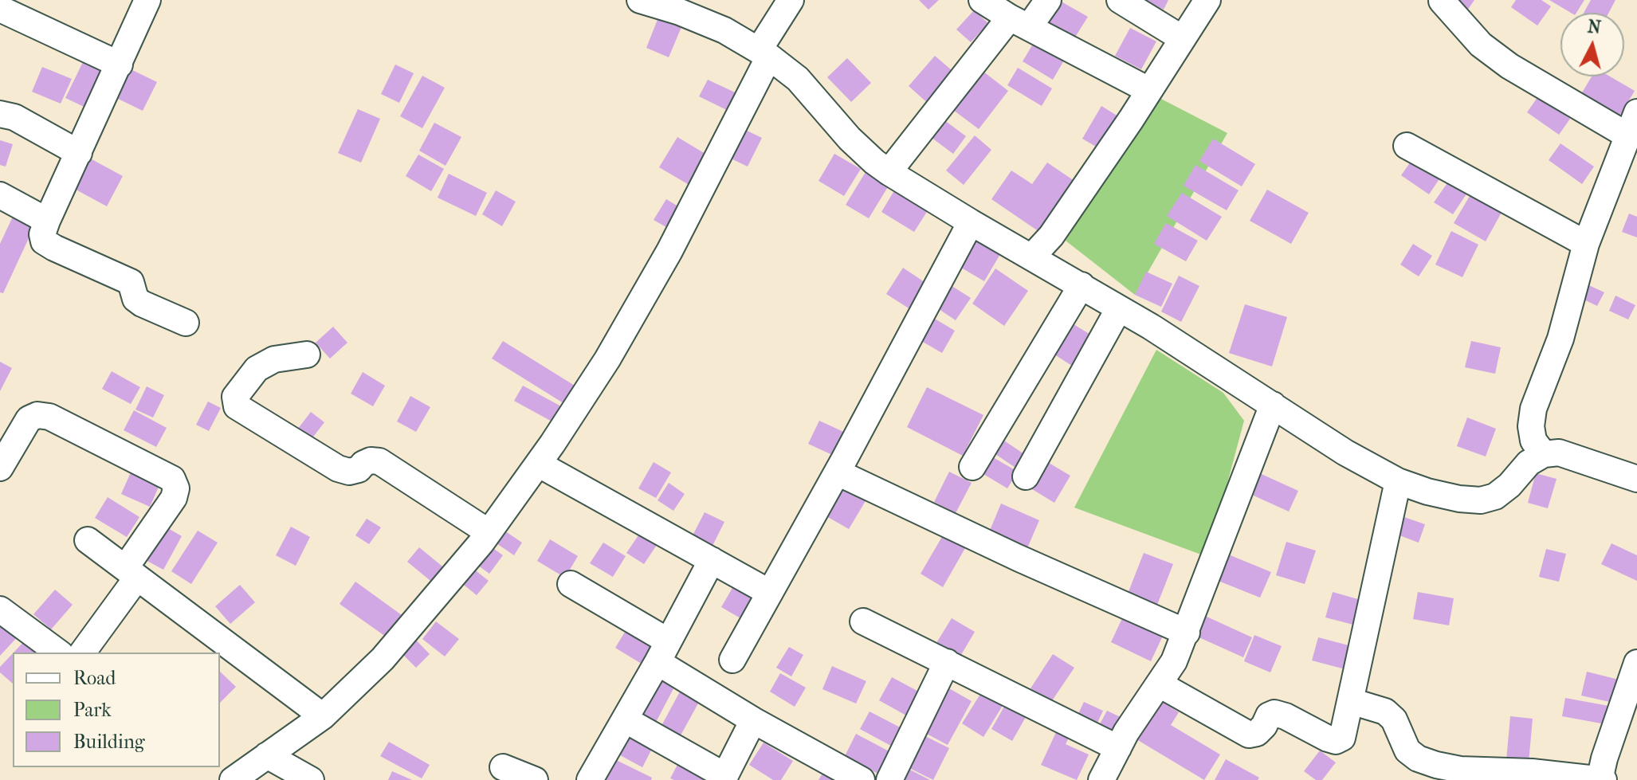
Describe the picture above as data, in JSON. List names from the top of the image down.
{
  "legend": ["Road", "Park", "Building"],
  "north": "top"
}
